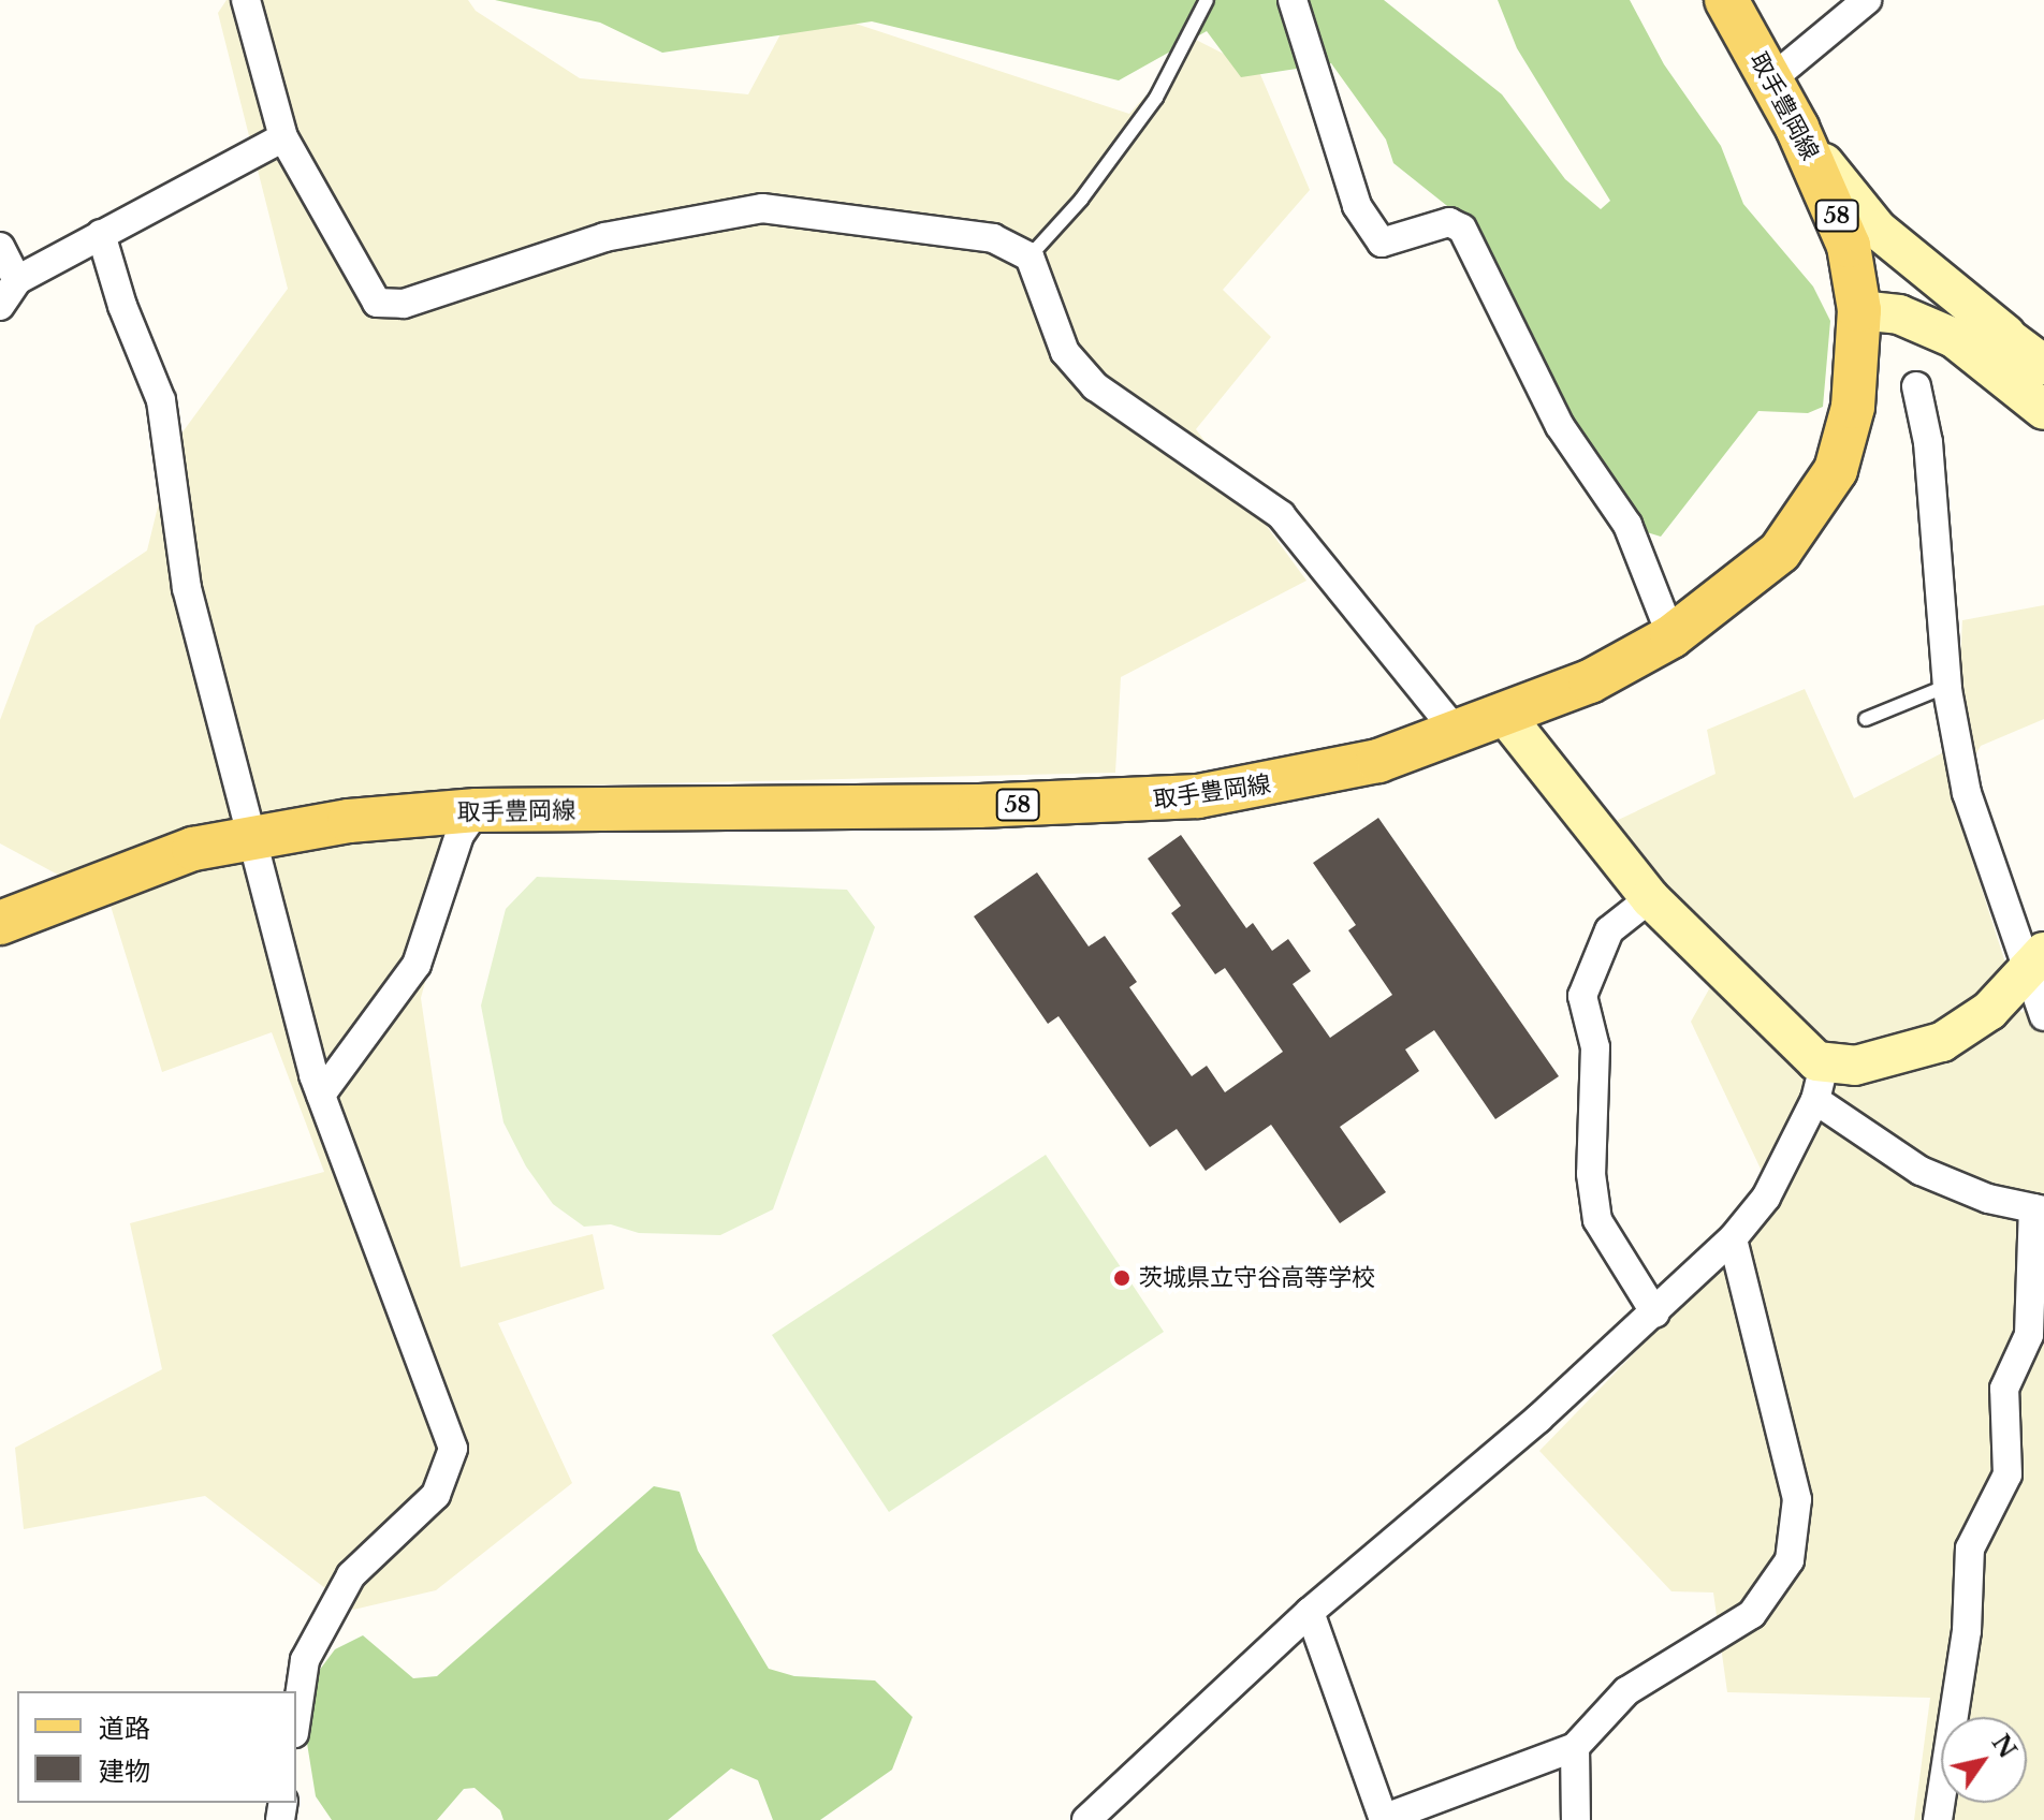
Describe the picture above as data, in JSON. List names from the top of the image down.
{
  "streets": {
    "main road": ["取手豊岡線", "58"]
  },
  "places": ["茨城県立守谷高等学校"],
  "legend": ["道路", "建物"],
  "north": "top right"
}
